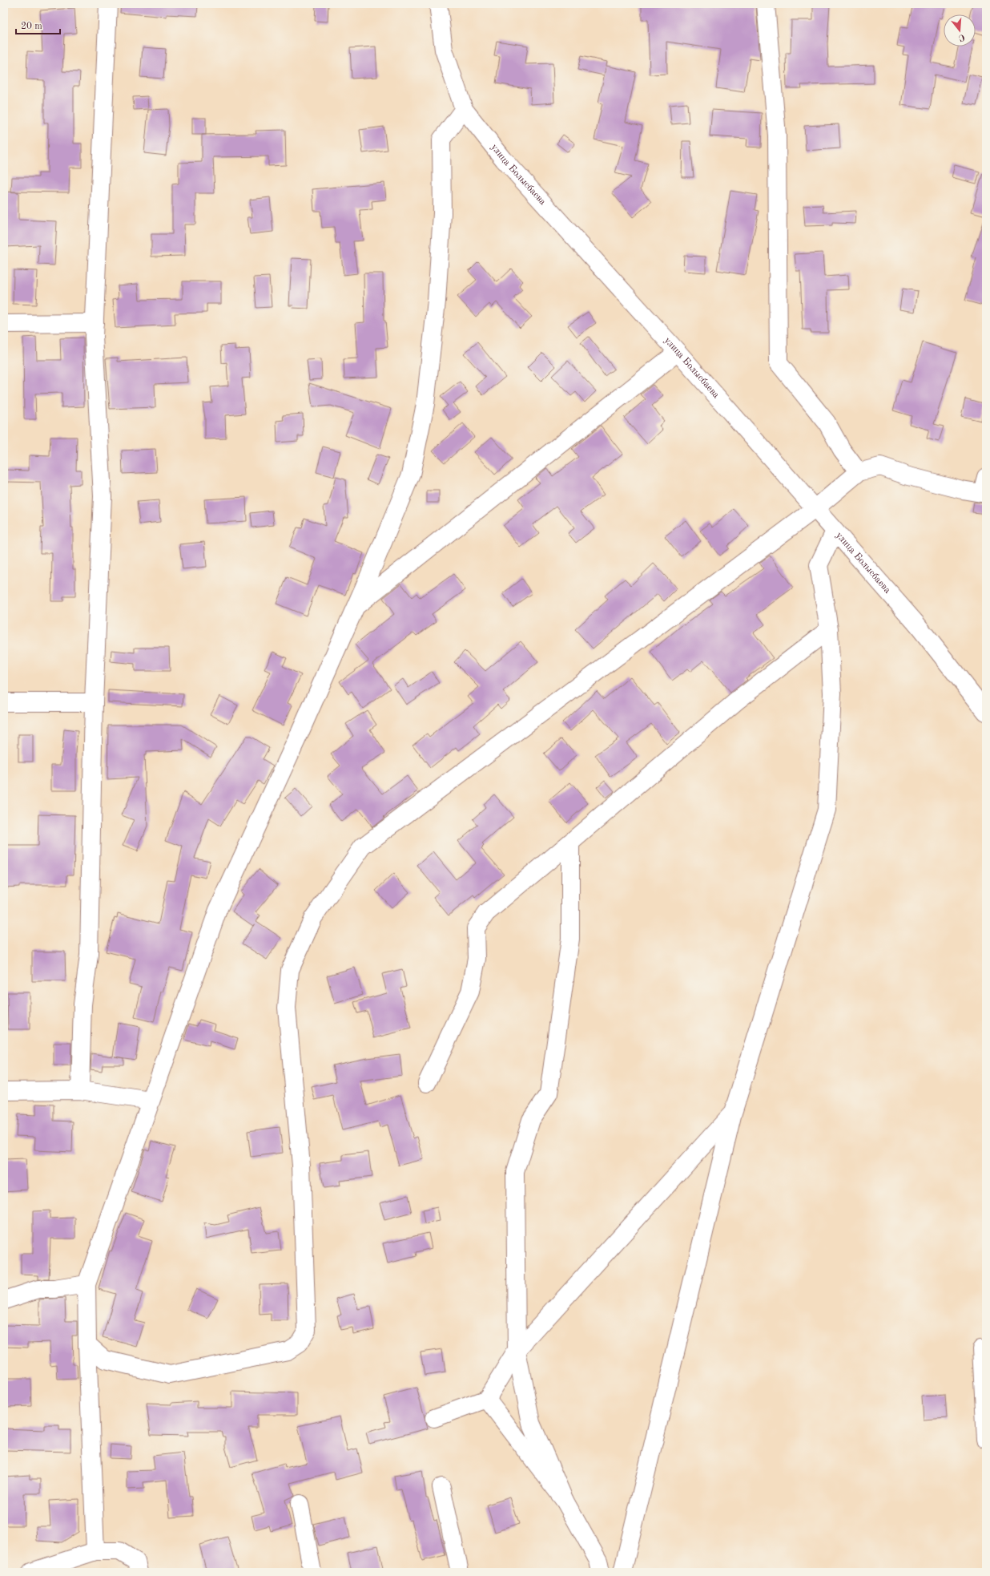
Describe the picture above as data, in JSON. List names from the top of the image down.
{
  "streets": {
    "street": ["улица Болысбаева"]
  },
  "scale_bar": "20 m",
  "north": "bottom"
}
